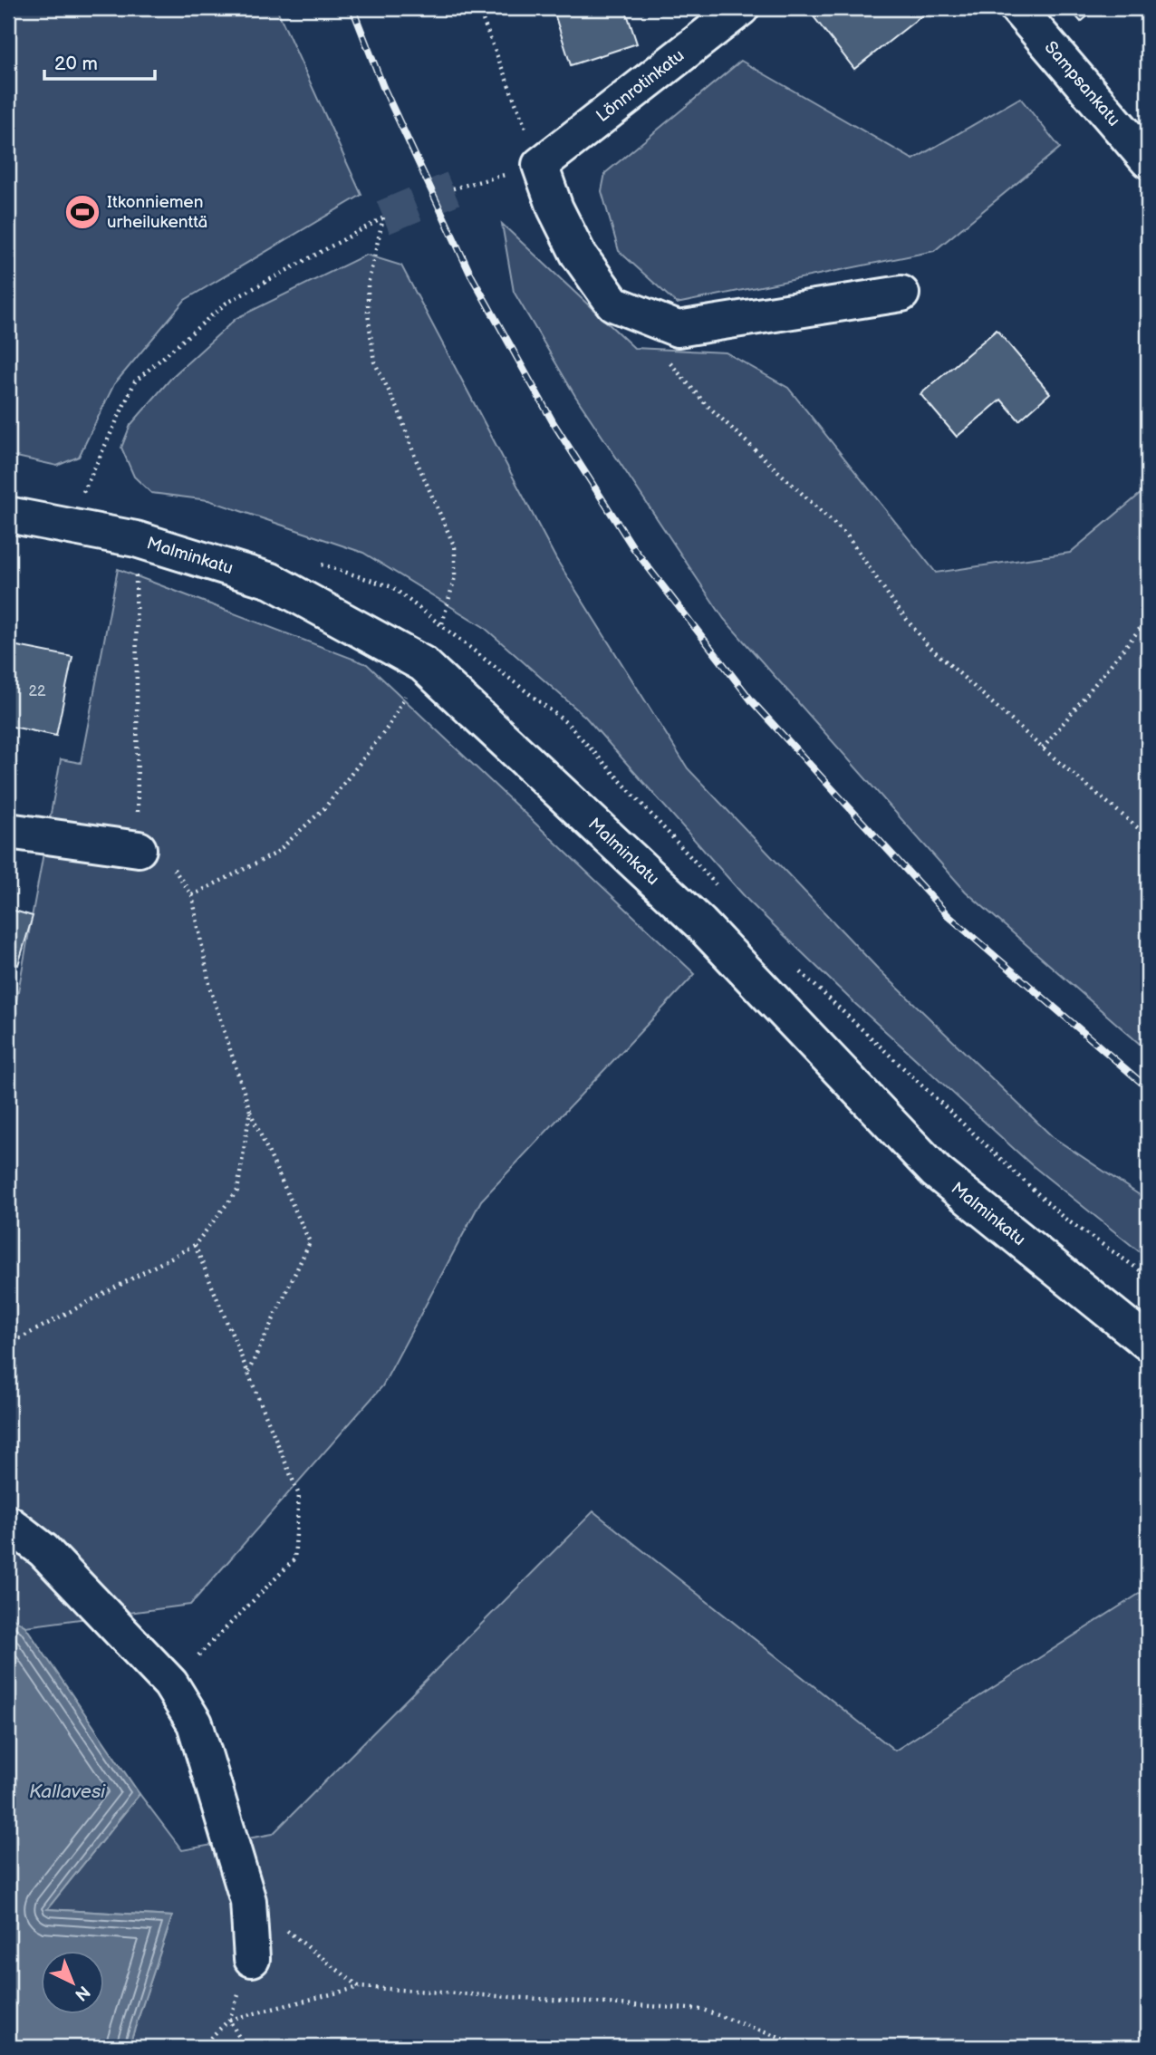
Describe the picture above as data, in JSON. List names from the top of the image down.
{
  "streets": {
    "street": ["Sampsankatu", "Lönnrotinkatu", "Malminkatu"]
  },
  "water": ["Kallavesi"],
  "places": {
    "sports": ["Itkonniemen urheilukenttä"]
  },
  "house_numbers": ["22"],
  "scale_bar": "20 m",
  "north": "bottom right"
}
